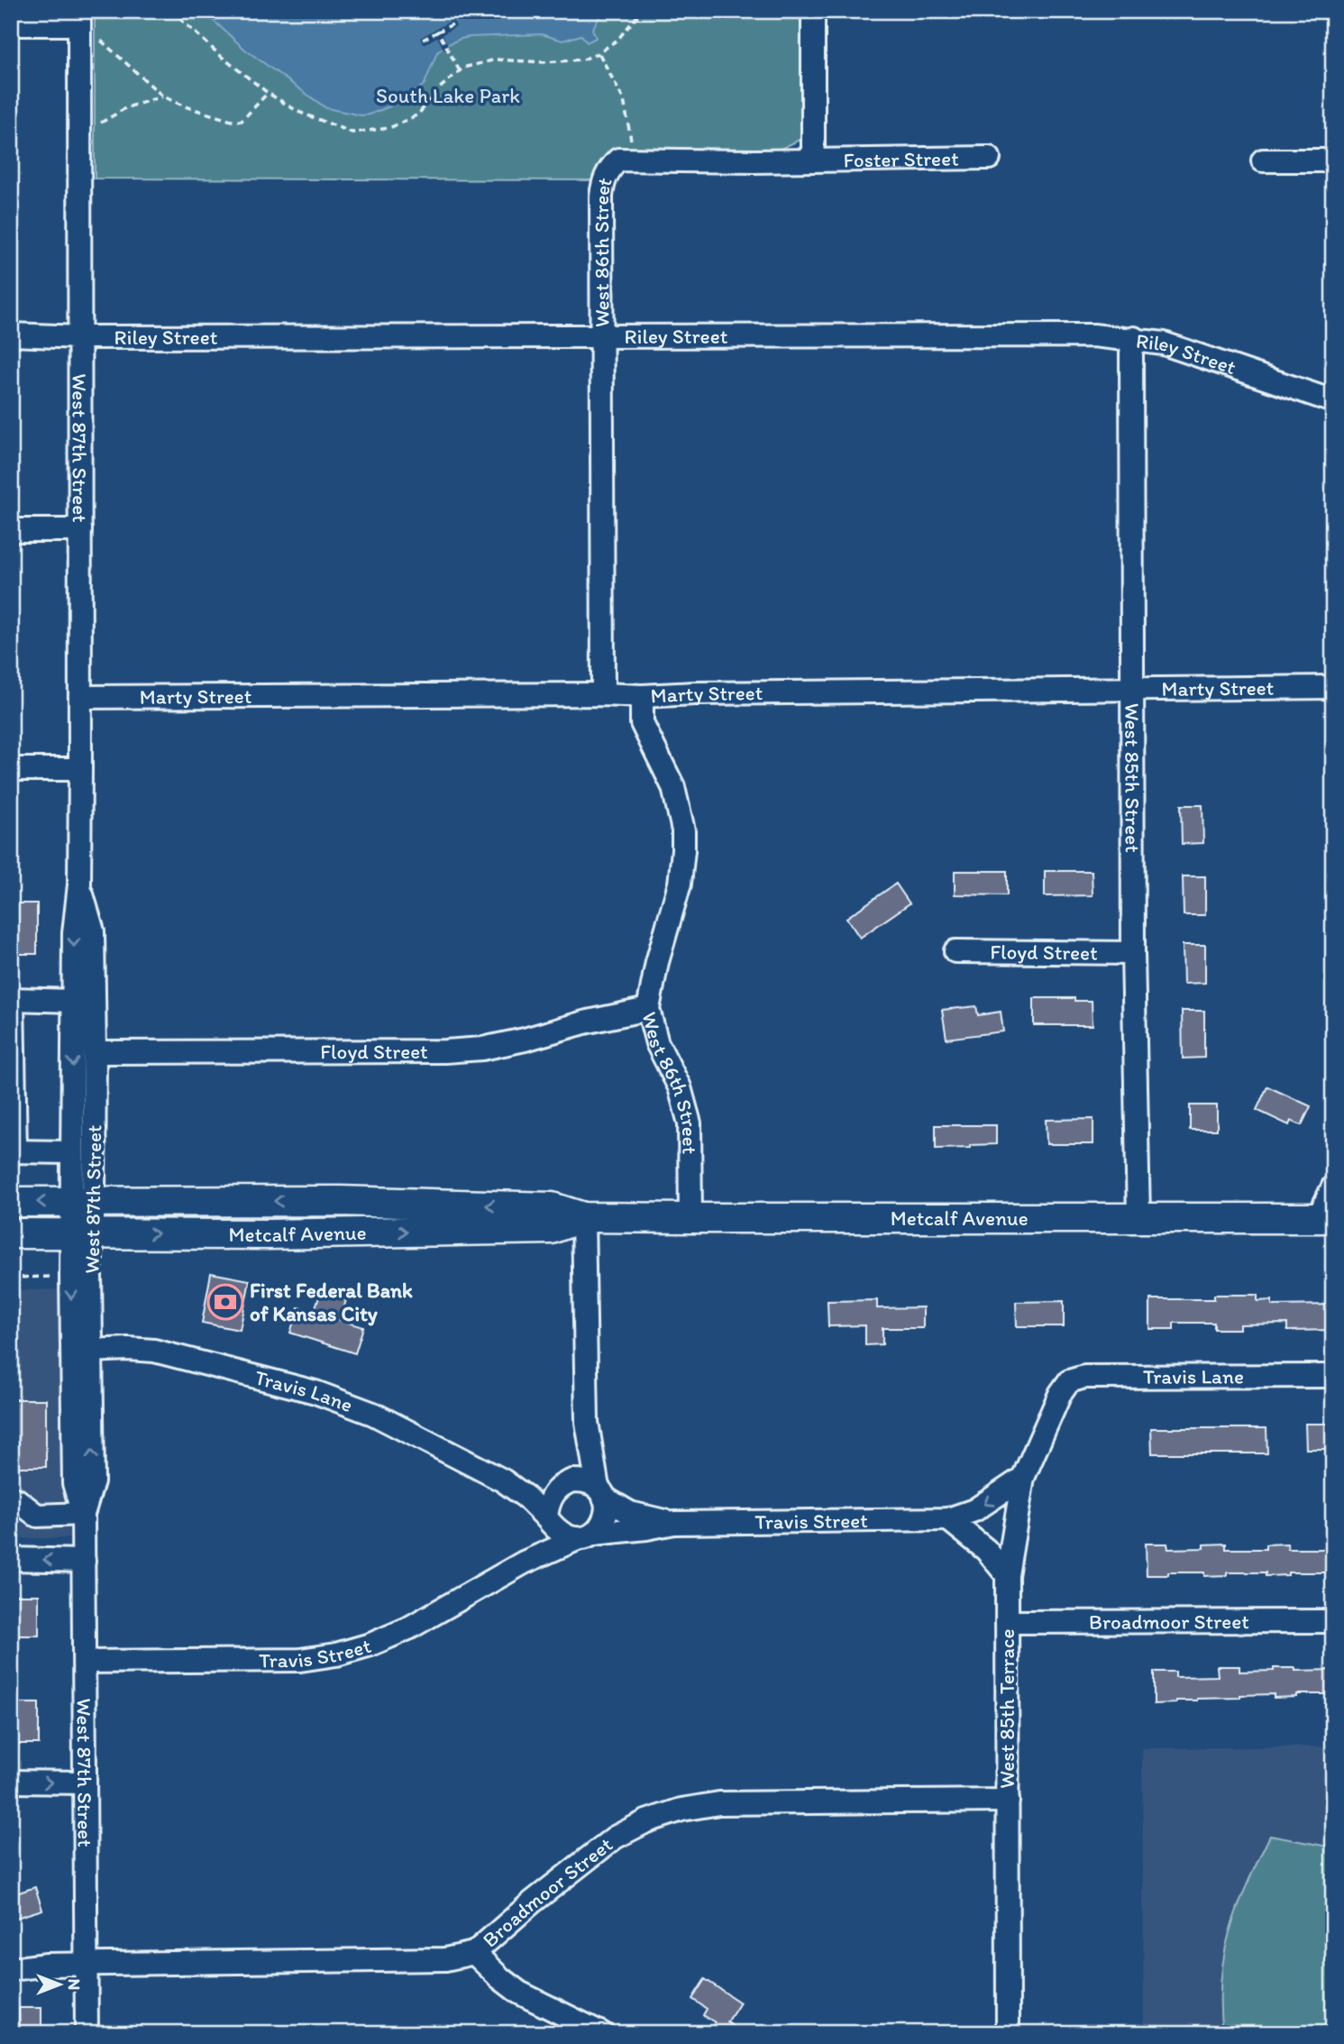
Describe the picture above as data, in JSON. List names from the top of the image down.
{
  "streets": {
    "main road": ["Metcalf Avenue"],
    "street": [
      "Foster Street",
      "West 86th Street",
      "Riley Street",
      "West 87th Street",
      "Marty Street",
      "West 85th Street",
      "Floyd Street",
      "Travis Lane",
      "Travis Street",
      "Broadmoor Street",
      "West 85th Terrace"
    ]
  },
  "crossings": [
    ["Foster Street", "West 86th Street"],
    ["West 86th Street", "Riley Street"],
    ["West 86th Street", "Marty Street"],
    ["West 86th Street", "Floyd Street"],
    ["West 86th Street", "Metcalf Avenue"],
    ["Riley Street", "West 87th Street"],
    ["Riley Street", "West 85th Street"],
    ["West 87th Street", "Marty Street"],
    ["West 87th Street", "Floyd Street"],
    ["West 87th Street", "Metcalf Avenue"],
    ["West 87th Street", "Travis Lane"],
    ["West 87th Street", "Travis Street"],
    ["West 87th Street", "Broadmoor Street"],
    ["Marty Street", "West 85th Street"],
    ["West 85th Street", "Floyd Street"],
    ["West 85th Street", "Metcalf Avenue"],
    ["Travis Lane", "Travis Street"],
    ["Travis Lane", "West 85th Terrace"],
    ["Travis Street", "West 85th Terrace"],
    ["Broadmoor Street", "West 85th Terrace"]
  ],
  "parks": ["South Lake Park"],
  "places": {
    "bank": ["First Federal Bank of Kansas City"]
  },
  "north": "right"
}
